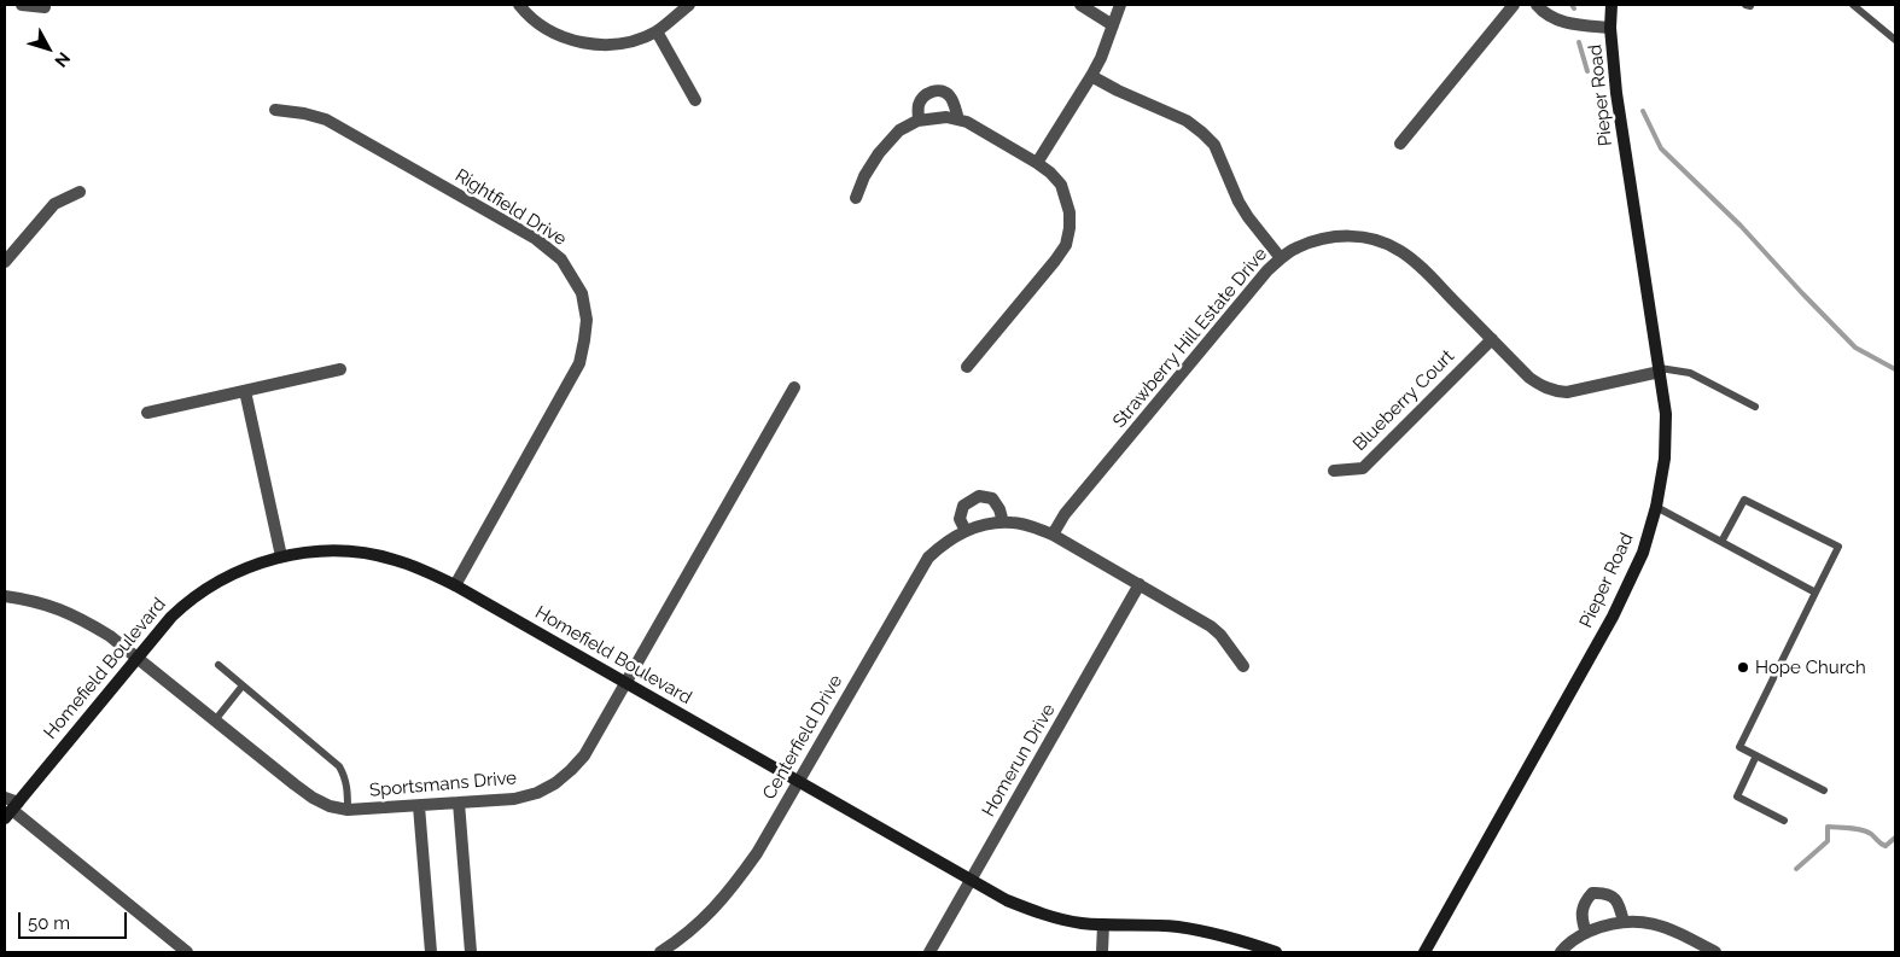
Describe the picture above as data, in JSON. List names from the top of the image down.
{
  "streets": {
    "street": [
      "Pieper Road",
      "Rightfield Drive",
      "Strawberry Hill Estate Drive",
      "Blueberry Court",
      "Homefield Boulevard",
      "Centerfield Drive",
      "Homerun Drive",
      "Sportsmans Drive"
    ]
  },
  "crossings": [
    ["Pieper Road", "Strawberry Hill Estate Drive"],
    ["Rightfield Drive", "Homefield Boulevard"],
    ["Strawberry Hill Estate Drive", "Blueberry Court"],
    ["Strawberry Hill Estate Drive", "Centerfield Drive"],
    ["Homefield Boulevard", "Centerfield Drive"],
    ["Homefield Boulevard", "Homerun Drive"],
    ["Homefield Boulevard", "Sportsmans Drive"],
    ["Centerfield Drive", "Homerun Drive"]
  ],
  "places": ["Hope Church"],
  "scale_bar": "50 m",
  "north": "bottom right"
}
